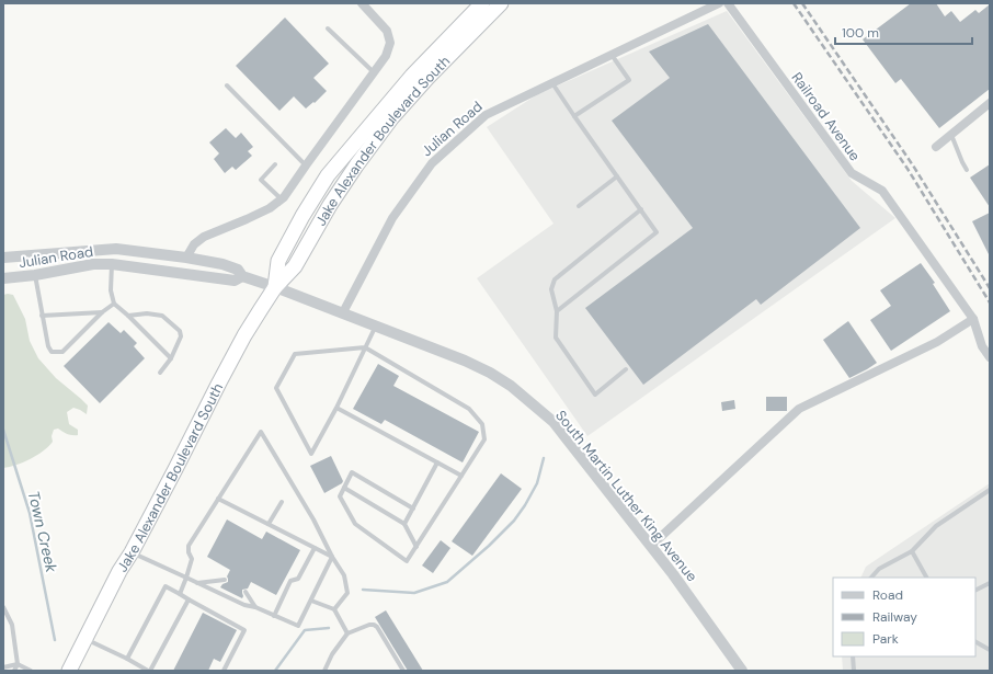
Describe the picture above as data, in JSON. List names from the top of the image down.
{
  "streets": {
    "highway": ["Jake Alexander Boulevard South"],
    "street": ["Railroad Avenue", "Julian Road", "South Martin Luther King Avenue"]
  },
  "crossings": [
    ["Julian Road", "Jake Alexander Boulevard South"],
    ["Julian Road", "South Martin Luther King Avenue"]
  ],
  "water": ["Town Creek"],
  "legend": ["Road", "Railway", "Park"],
  "scale_bar": "100 m"
}
